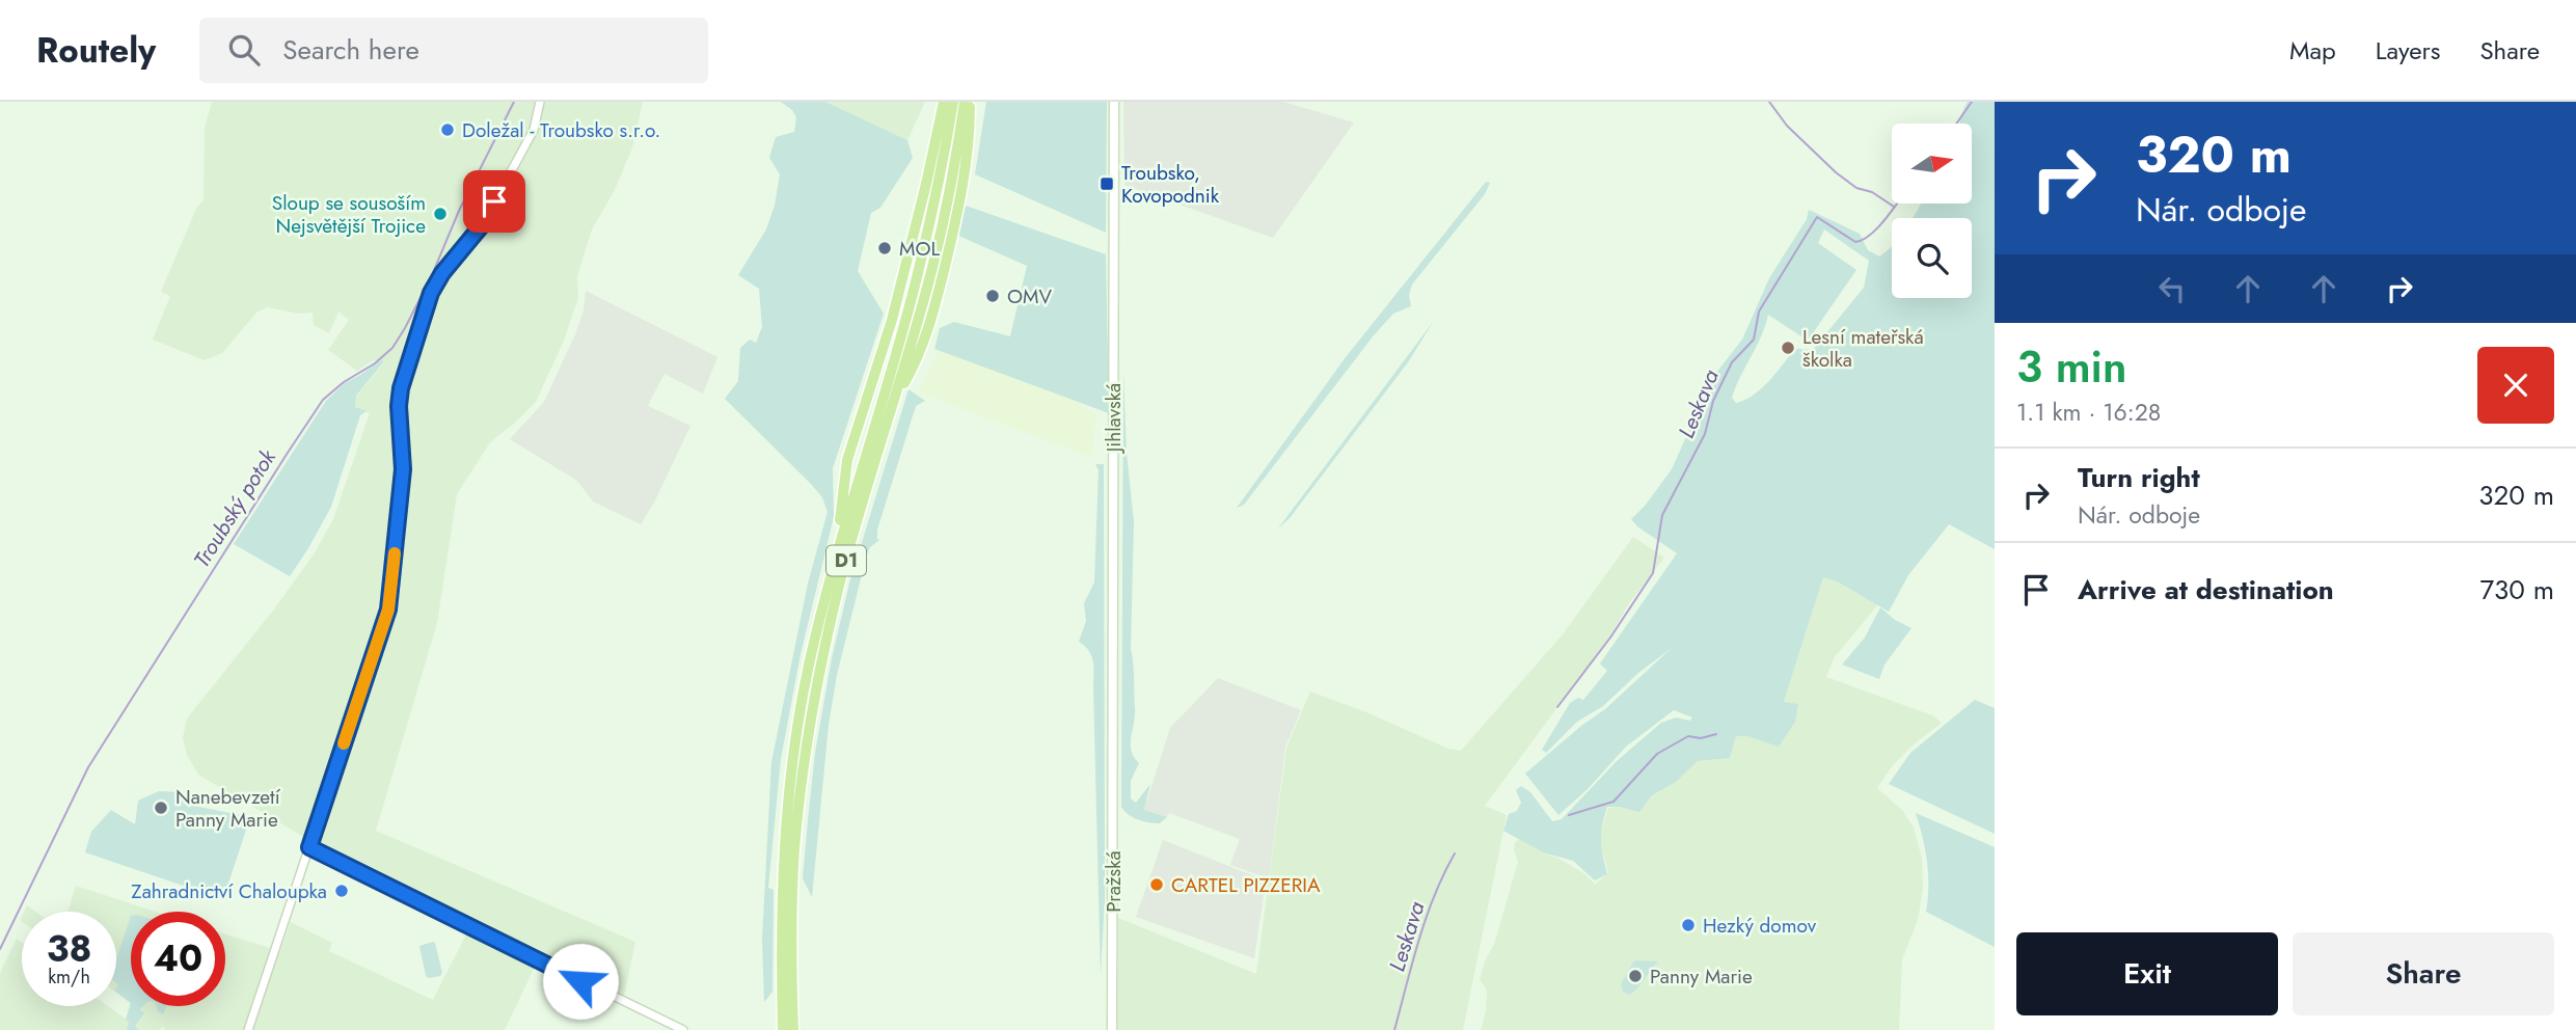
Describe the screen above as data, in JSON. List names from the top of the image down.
{
  "streets": {
    "highway": ["D1"],
    "main road": ["Jihlavská", "Pražská"]
  },
  "crossings": [
    ["Jihlavská", "Pražská"]
  ],
  "water": ["Leskava", "Troubský potok"],
  "places": {
    "other": [
      "Doležal - Troubsko s.r.o.",
      "Sloup se sousoším Nejsvětější Trojice",
      "MOL",
      "OMV",
      "Lesní mateřská školka",
      "Nanebevzetí Panny Marie",
      "CARTEL PIZZERIA",
      "Zahradnictví Chaloupka",
      "Hezký domov",
      "Panny Marie"
    ],
    "transit": ["Troubsko, Kovopodnik"]
  },
  "north": "right",
  "page": {
    "header": "Routely",
    "search": "Search here",
    "nav": ["Map", "Layers", "Share"],
    "turn": ["320 m", "Nár. odboje"],
    "heading": ["3 min", "1.1 km · 16:28"],
    "list": [
      {
        "name": "Turn right",
        "note": "Nár. odboje",
        "value": "320 m"
      },
      {
        "name": "Arrive at destination",
        "value": "730 m"
      }
    ],
    "speed": "38 km/h",
    "limit": "40",
    "buttons": ["Exit", "Share"]
  }
}
